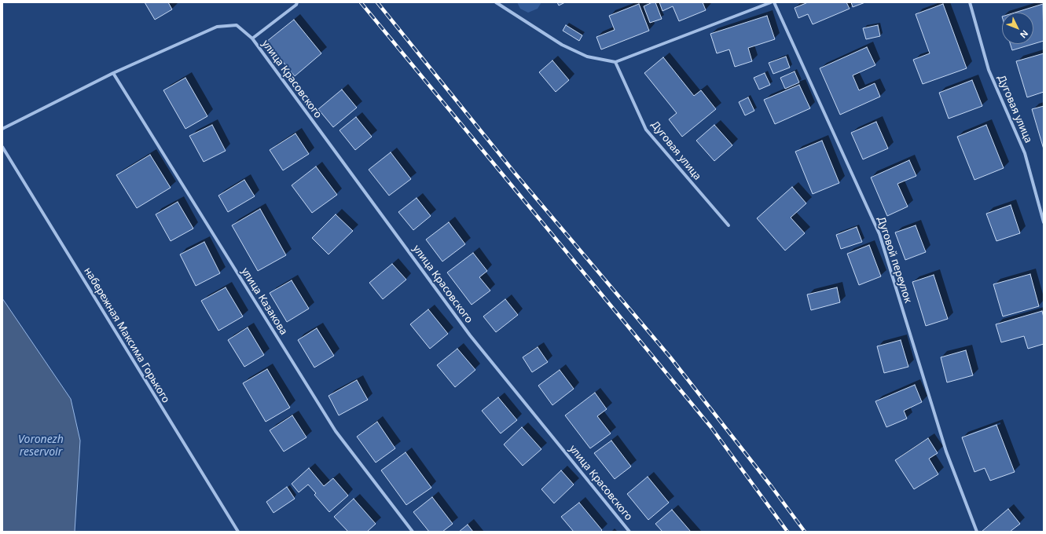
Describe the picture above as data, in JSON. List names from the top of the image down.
{
  "streets": {
    "street": [
      "улица Красовского",
      "Дуговая улица",
      "Дуговой переулок",
      "улица Казакова",
      "набережная Максима Горького"
    ]
  },
  "crossings": [
    ["улица Красовского", "улица Казакова"]
  ],
  "water": ["Voronezh reservoir"],
  "north": "bottom right"
}
